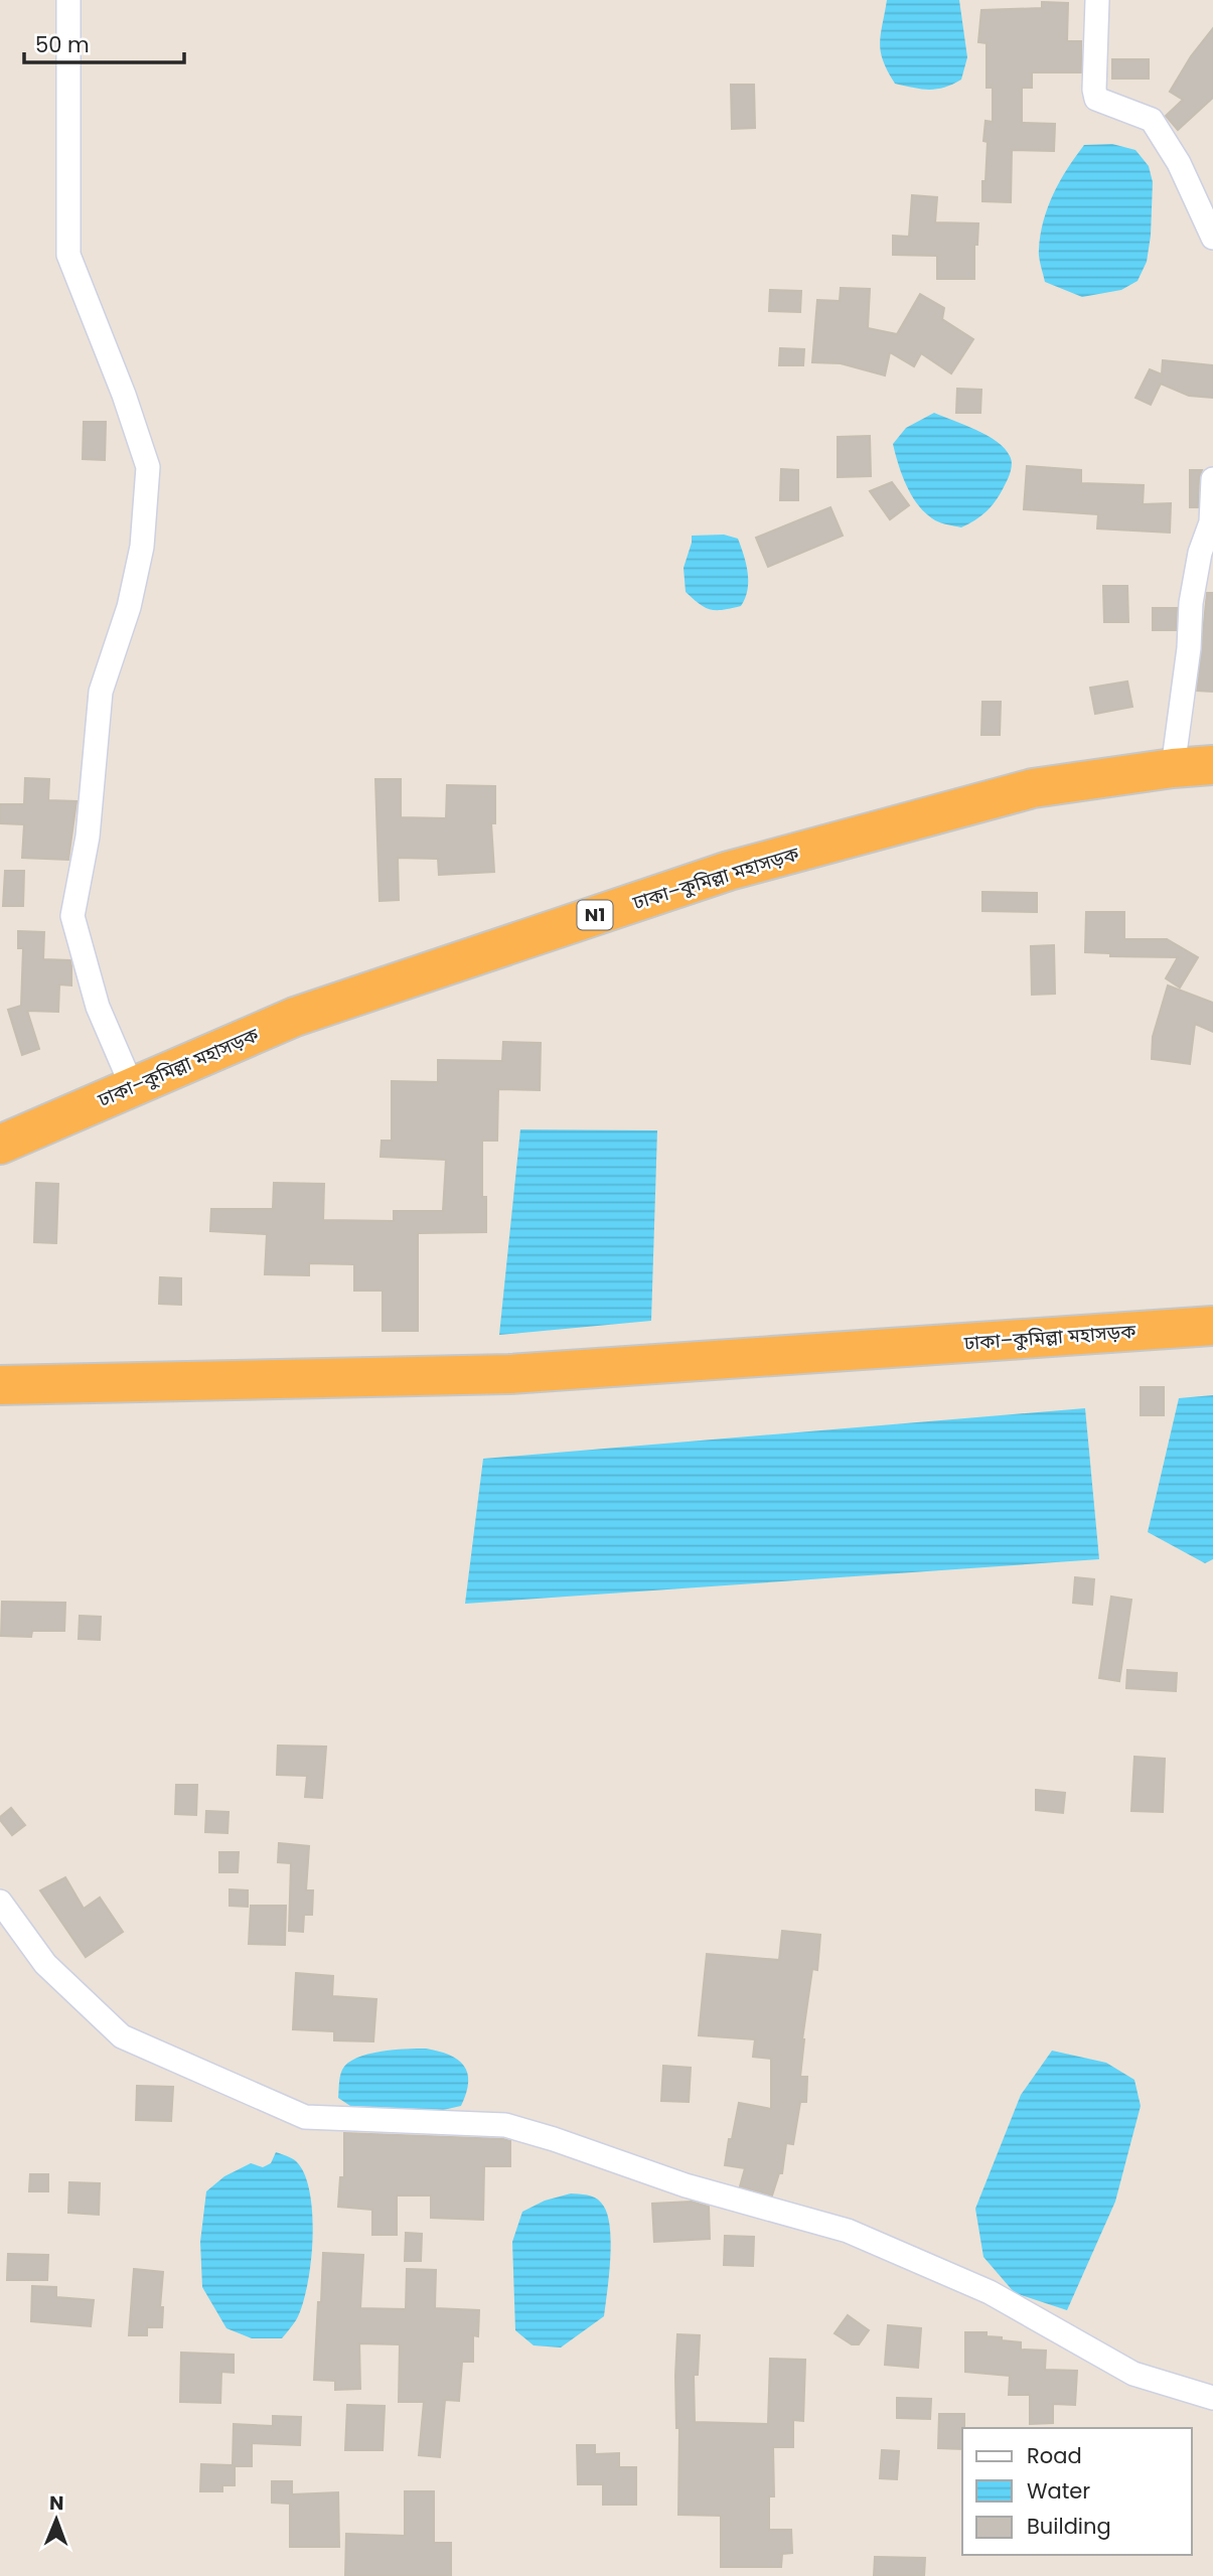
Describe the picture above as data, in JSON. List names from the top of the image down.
{
  "streets": {
    "highway": ["ঢাকা–কুমিল্লা মহাসড়ক", "N1"]
  },
  "legend": ["Road", "Water", "Building"],
  "scale_bar": "50 m",
  "north": "top"
}
